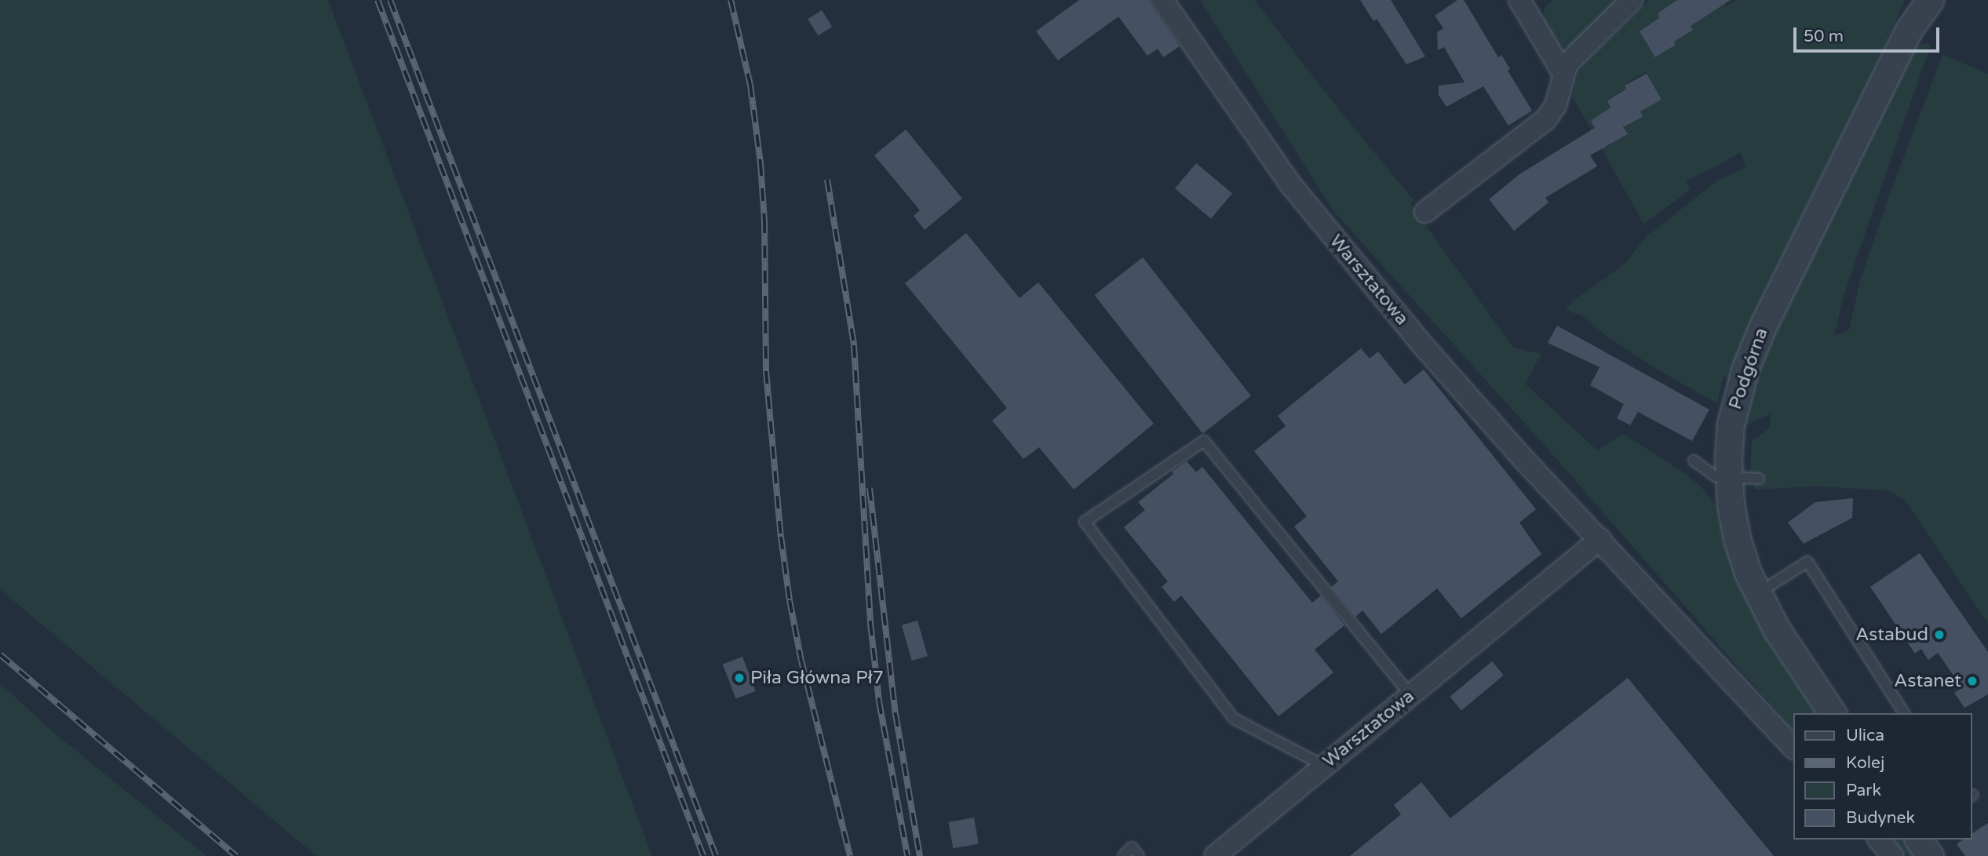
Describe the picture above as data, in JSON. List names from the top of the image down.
{
  "streets": {
    "street": ["Warsztatowa", "Podgórna"]
  },
  "places": ["Astabud", "Piła Główna Pł7", "Astanet"],
  "legend": [
    "Ulica",
    "Kolej",
    "Park",
    "Budynek"
  ],
  "scale_bar": "50 m"
}
